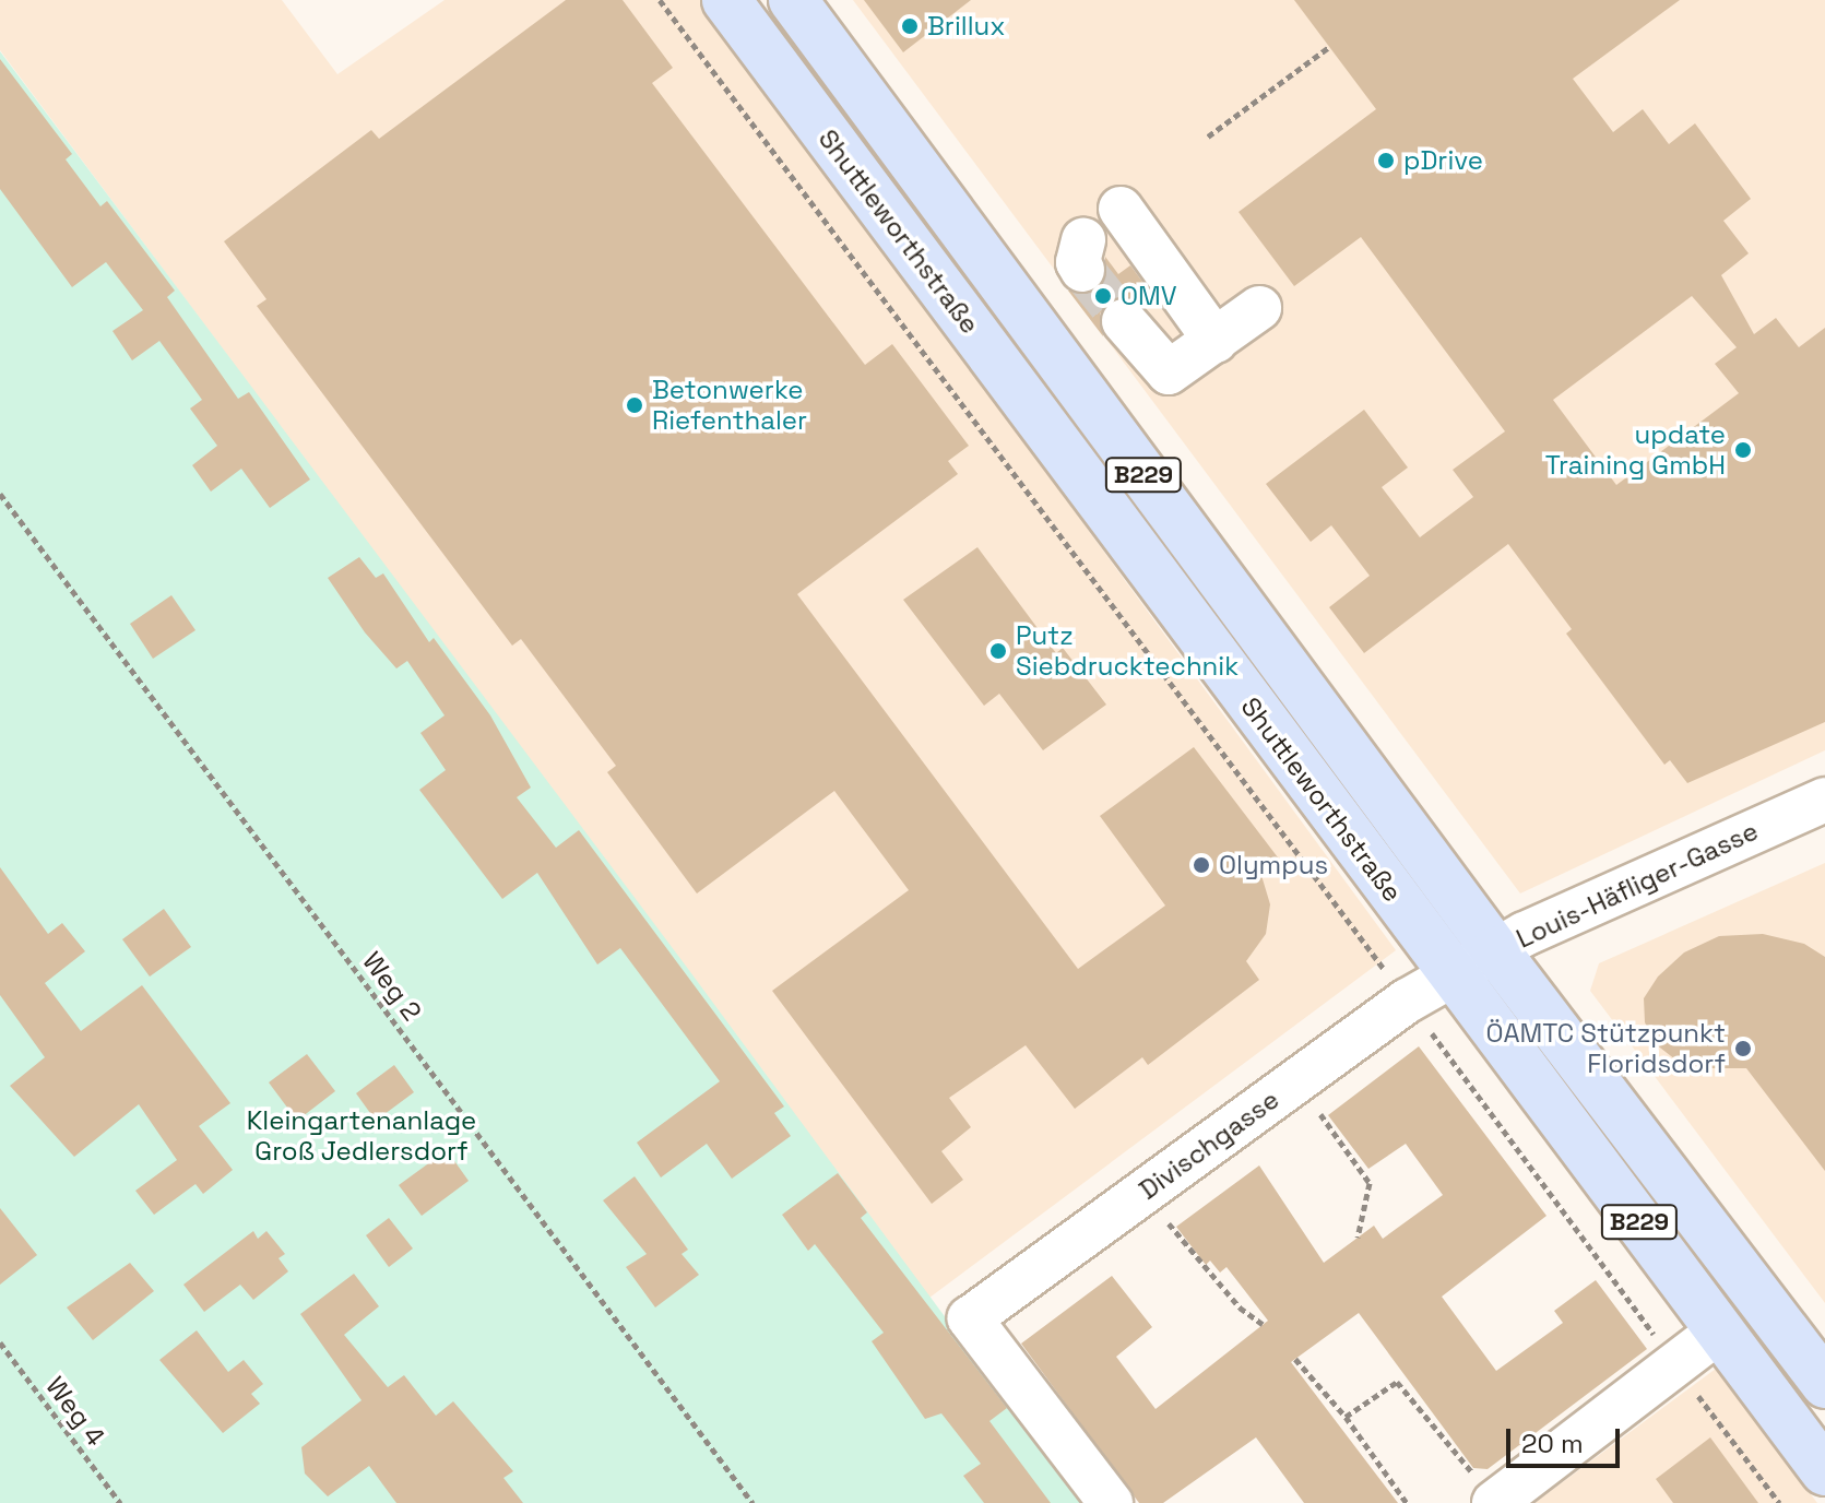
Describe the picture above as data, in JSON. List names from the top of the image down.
{
  "streets": {
    "main road": ["Shuttleworthstraße", "B229"],
    "street": ["Louis-Häfliger-Gasse", "Divischgasse"],
    "path": ["Weg 2", "Weg 4"]
  },
  "crossings": [
    ["Shuttleworthstraße", "Louis-Häfliger-Gasse"],
    ["Shuttleworthstraße", "Divischgasse"],
    ["Louis-Häfliger-Gasse", "Divischgasse"]
  ],
  "parks": ["Kleingartenanlage Groß Jedlersdorf"],
  "places": [
    "Brillux",
    "pDrive",
    "OMV",
    "Betonwerke Riefenthaler",
    "update Training GmbH",
    "Putz Siebdrucktechnik",
    "Olympus",
    "ÖAMTC Stützpunkt Floridsdorf"
  ],
  "scale_bar": "20 m"
}
